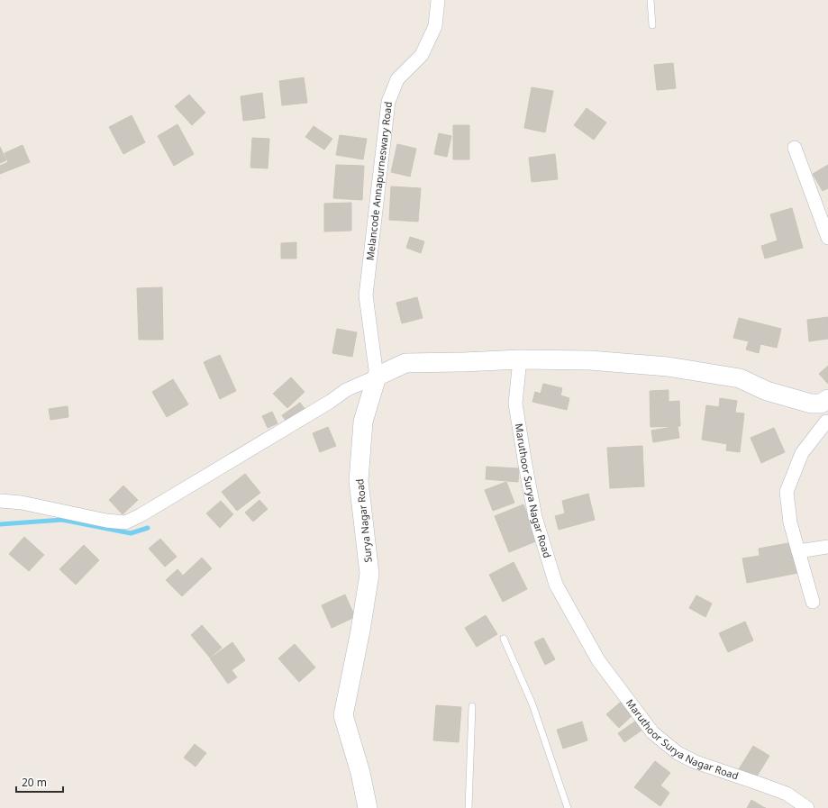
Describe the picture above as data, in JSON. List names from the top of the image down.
{
  "streets": {
    "street": ["Melancode Annapurneswary Road", "Maruthoor Surya Nagar Road", "Surya Nagar Road"]
  },
  "crossings": [
    ["Melancode Annapurneswary Road", "Surya Nagar Road"]
  ],
  "scale_bar": "20 m"
}
